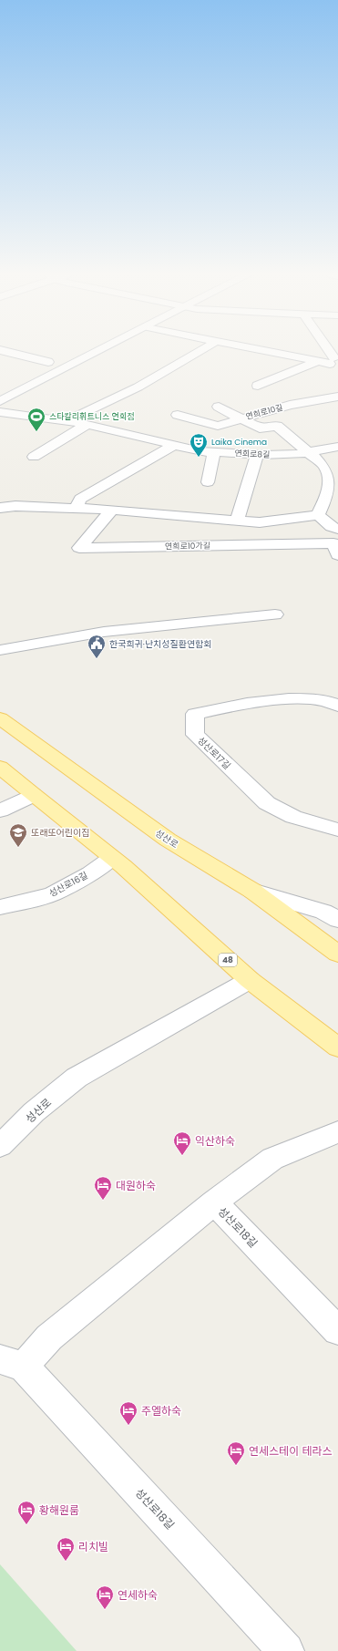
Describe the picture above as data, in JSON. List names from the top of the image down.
{
  "streets": {
    "main road": ["성산로", "48"],
    "street": [
      "연희로10길",
      "연희로8길",
      "연희로10가길",
      "성산로17길",
      "성산로16길",
      "성산로18길"
    ]
  },
  "crossings": [
    ["연희로10길", "연희로8길"],
    ["성산로", "48"],
    ["성산로16길", "48"]
  ],
  "places": {
    "sports": ["스타칼리휘트니스 연희점"],
    "theatre": ["Laika Cinema"],
    "public building": ["한국희귀·난치성질환연합회"],
    "school or university": ["또래또어린이집"],
    "hotel": [
      "익산하숙",
      "대원하숙",
      "주엘하숙",
      "연세스테이 테라스",
      "황해원룸",
      "리치빌",
      "연세하숙"
    ]
  }
}
